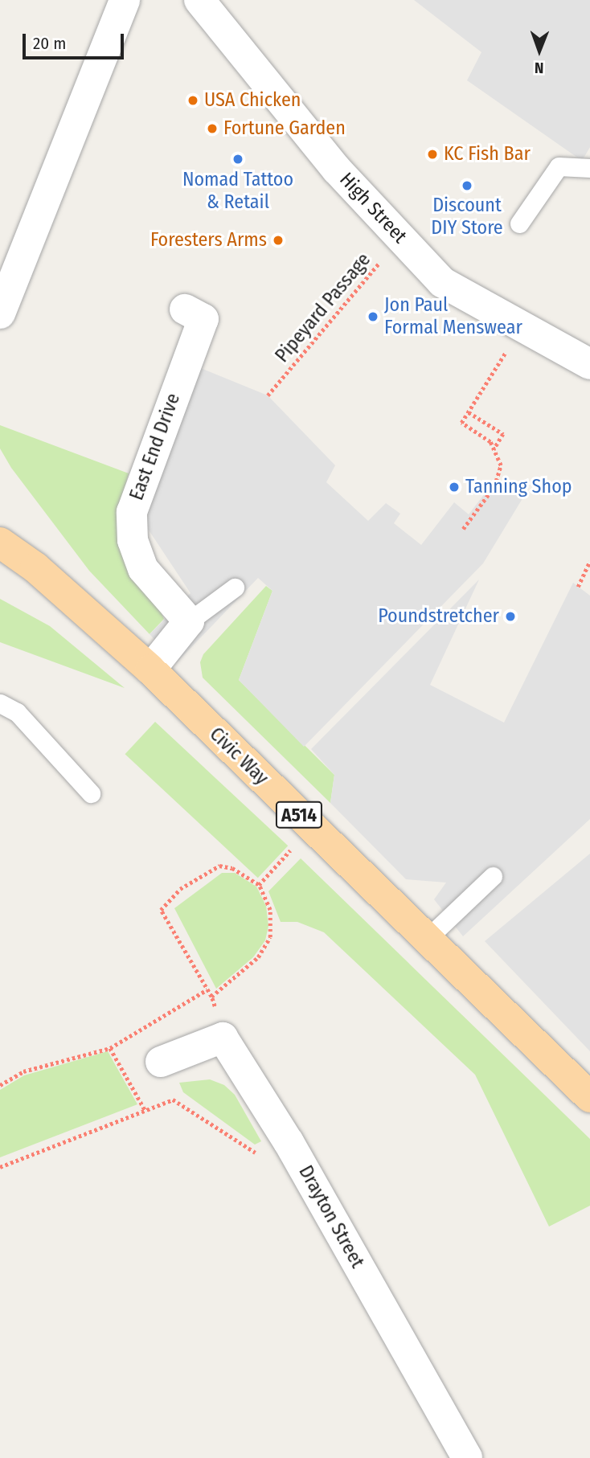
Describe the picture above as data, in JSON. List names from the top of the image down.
{
  "streets": {
    "main road": ["Civic Way", "A514"],
    "street": ["High Street", "East End Drive", "Drayton Street"],
    "path": ["Pipeyard Passage"]
  },
  "crossings": [
    ["High Street", "Pipeyard Passage"]
  ],
  "places": [
    "USA Chicken",
    "Fortune Garden",
    "KC Fish Bar",
    "Nomad Tattoo & Retail",
    "Discount DIY Store",
    "Foresters Arms",
    "Jon Paul Formal Menswear",
    "Tanning Shop",
    "Poundstretcher"
  ],
  "scale_bar": "20 m",
  "north": "bottom"
}
